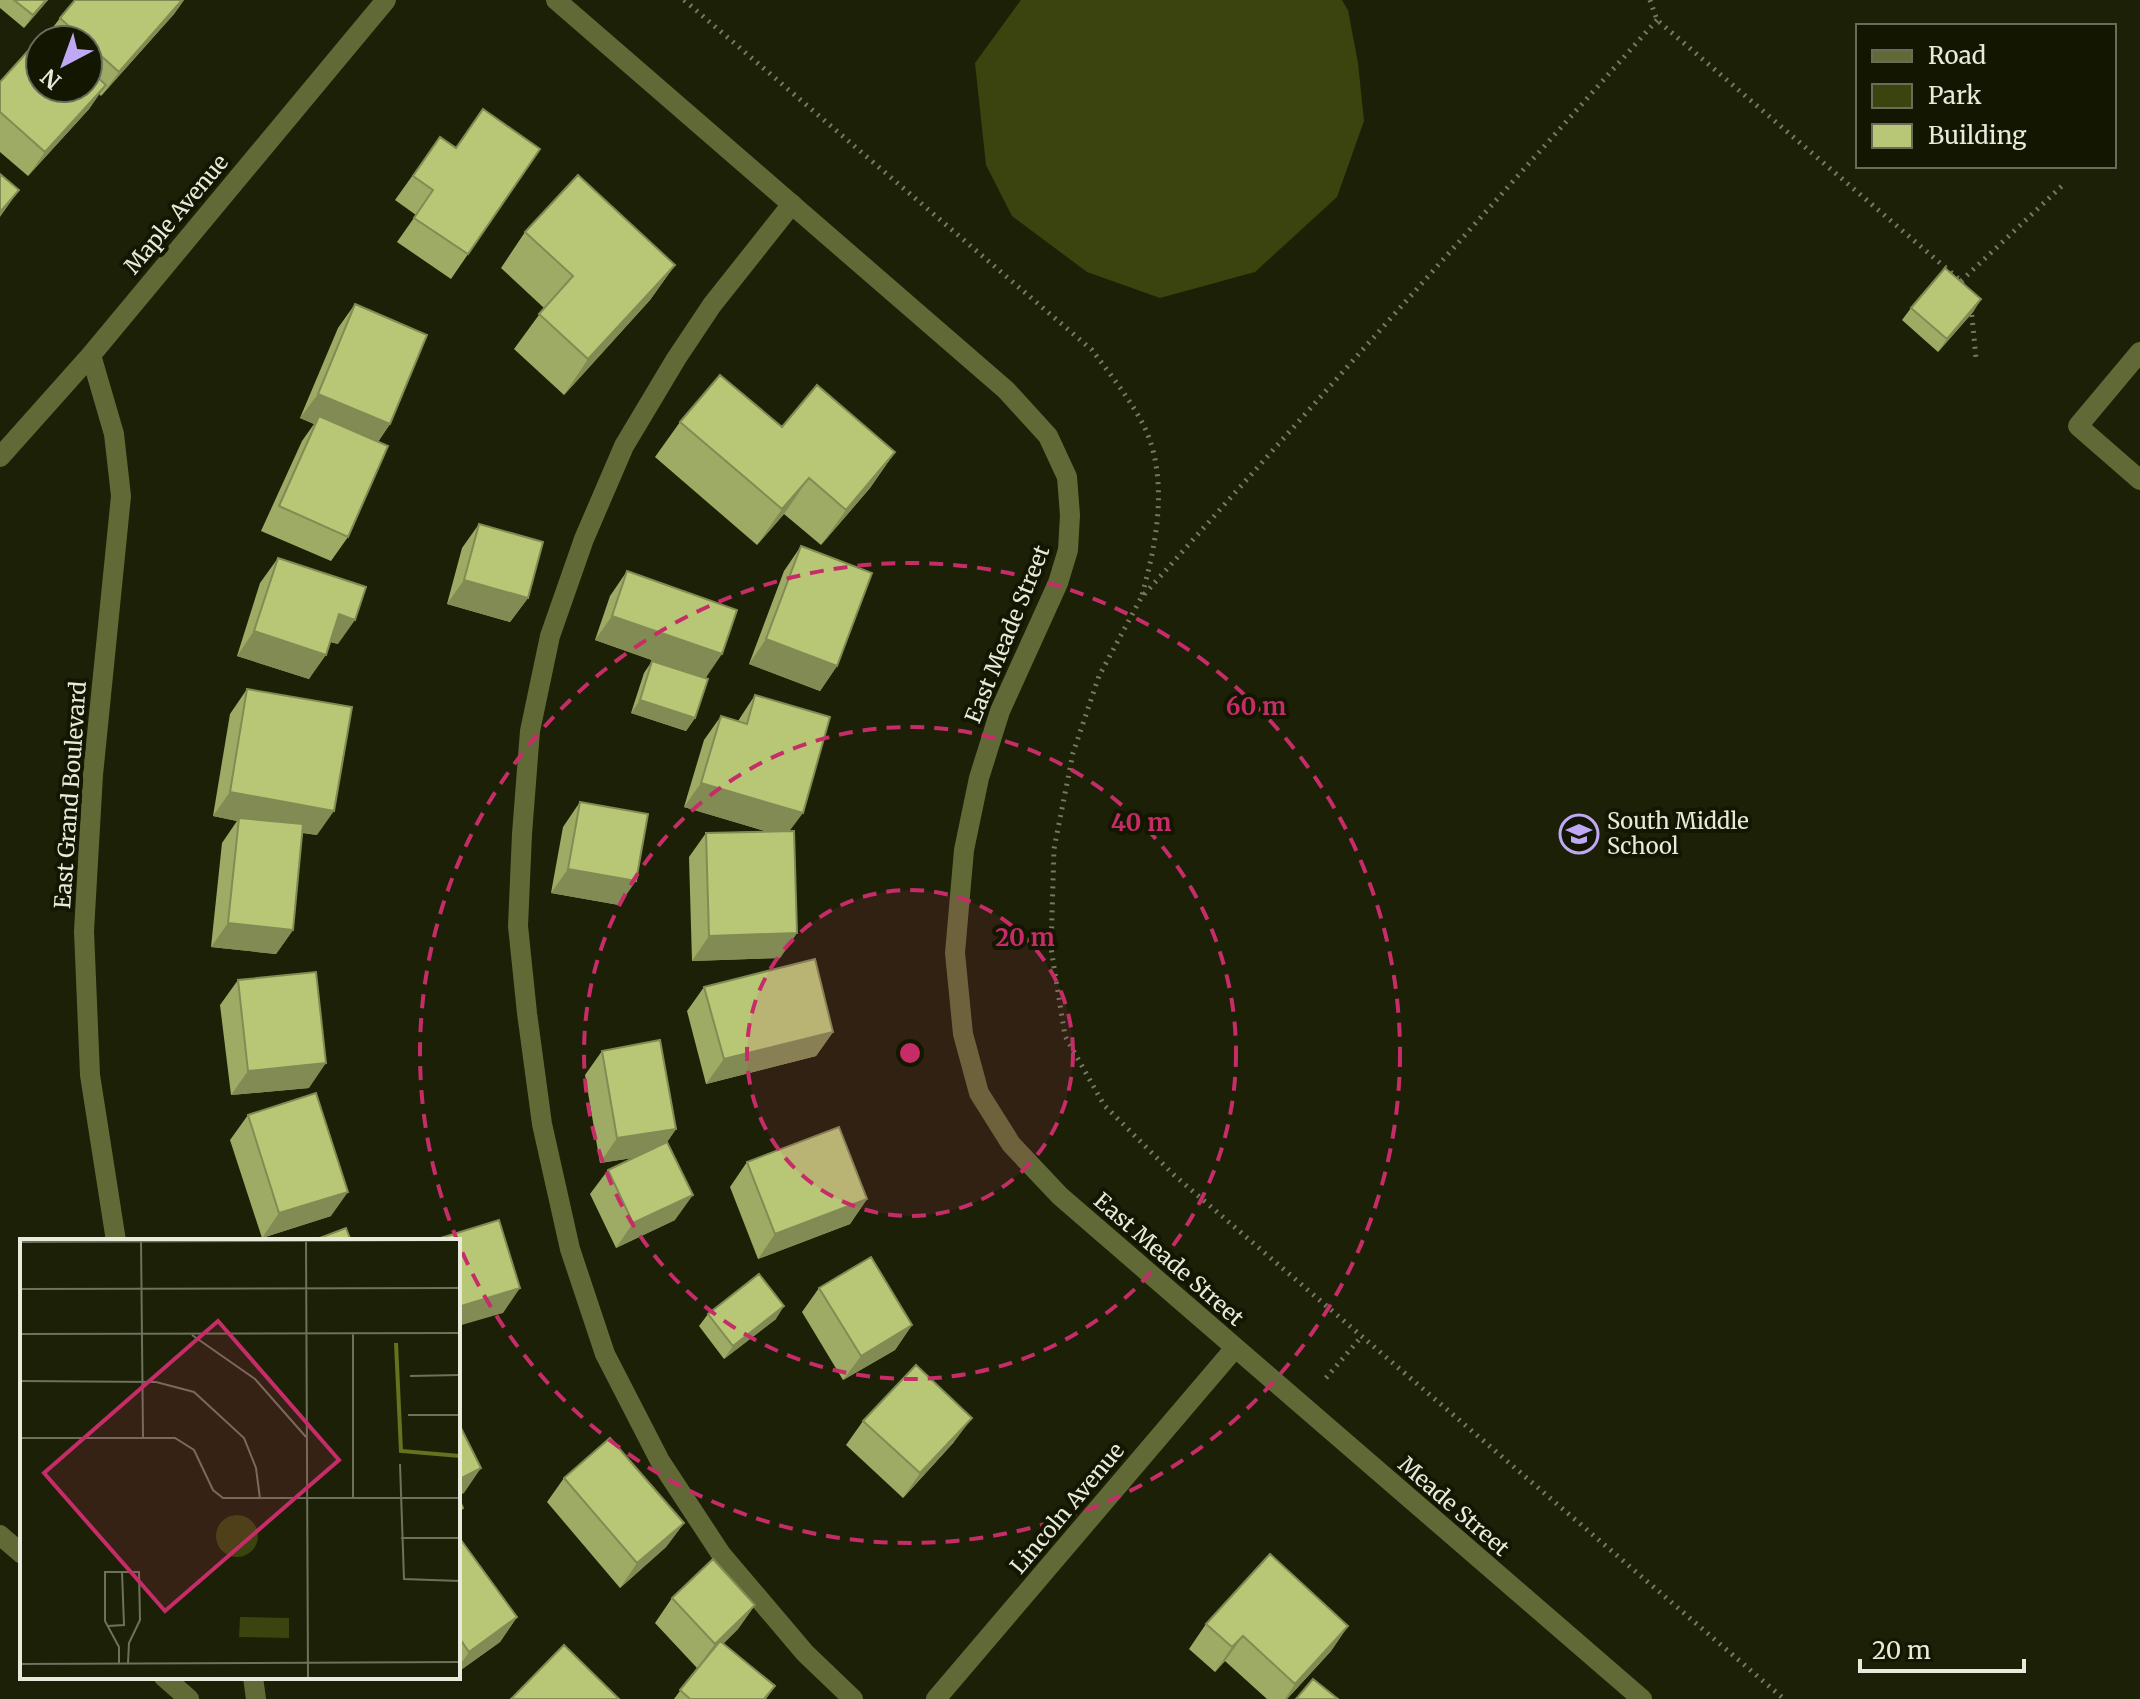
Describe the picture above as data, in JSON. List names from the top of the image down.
{
  "streets": {
    "street": [
      "Maple Avenue",
      "East Meade Street",
      "East Grand Boulevard",
      "Meade Street",
      "Lincoln Avenue"
    ]
  },
  "crossings": [
    ["Maple Avenue", "East Grand Boulevard"],
    ["East Meade Street", "Meade Street"],
    ["East Meade Street", "Lincoln Avenue"],
    ["Meade Street", "Lincoln Avenue"]
  ],
  "places": {
    "school or university": ["South Middle School"]
  },
  "legend": ["Road", "Park", "Building"],
  "scale_bar": "20 m",
  "north": "bottom left",
  "rings": ["60 m", "40 m", "20 m"]
}
